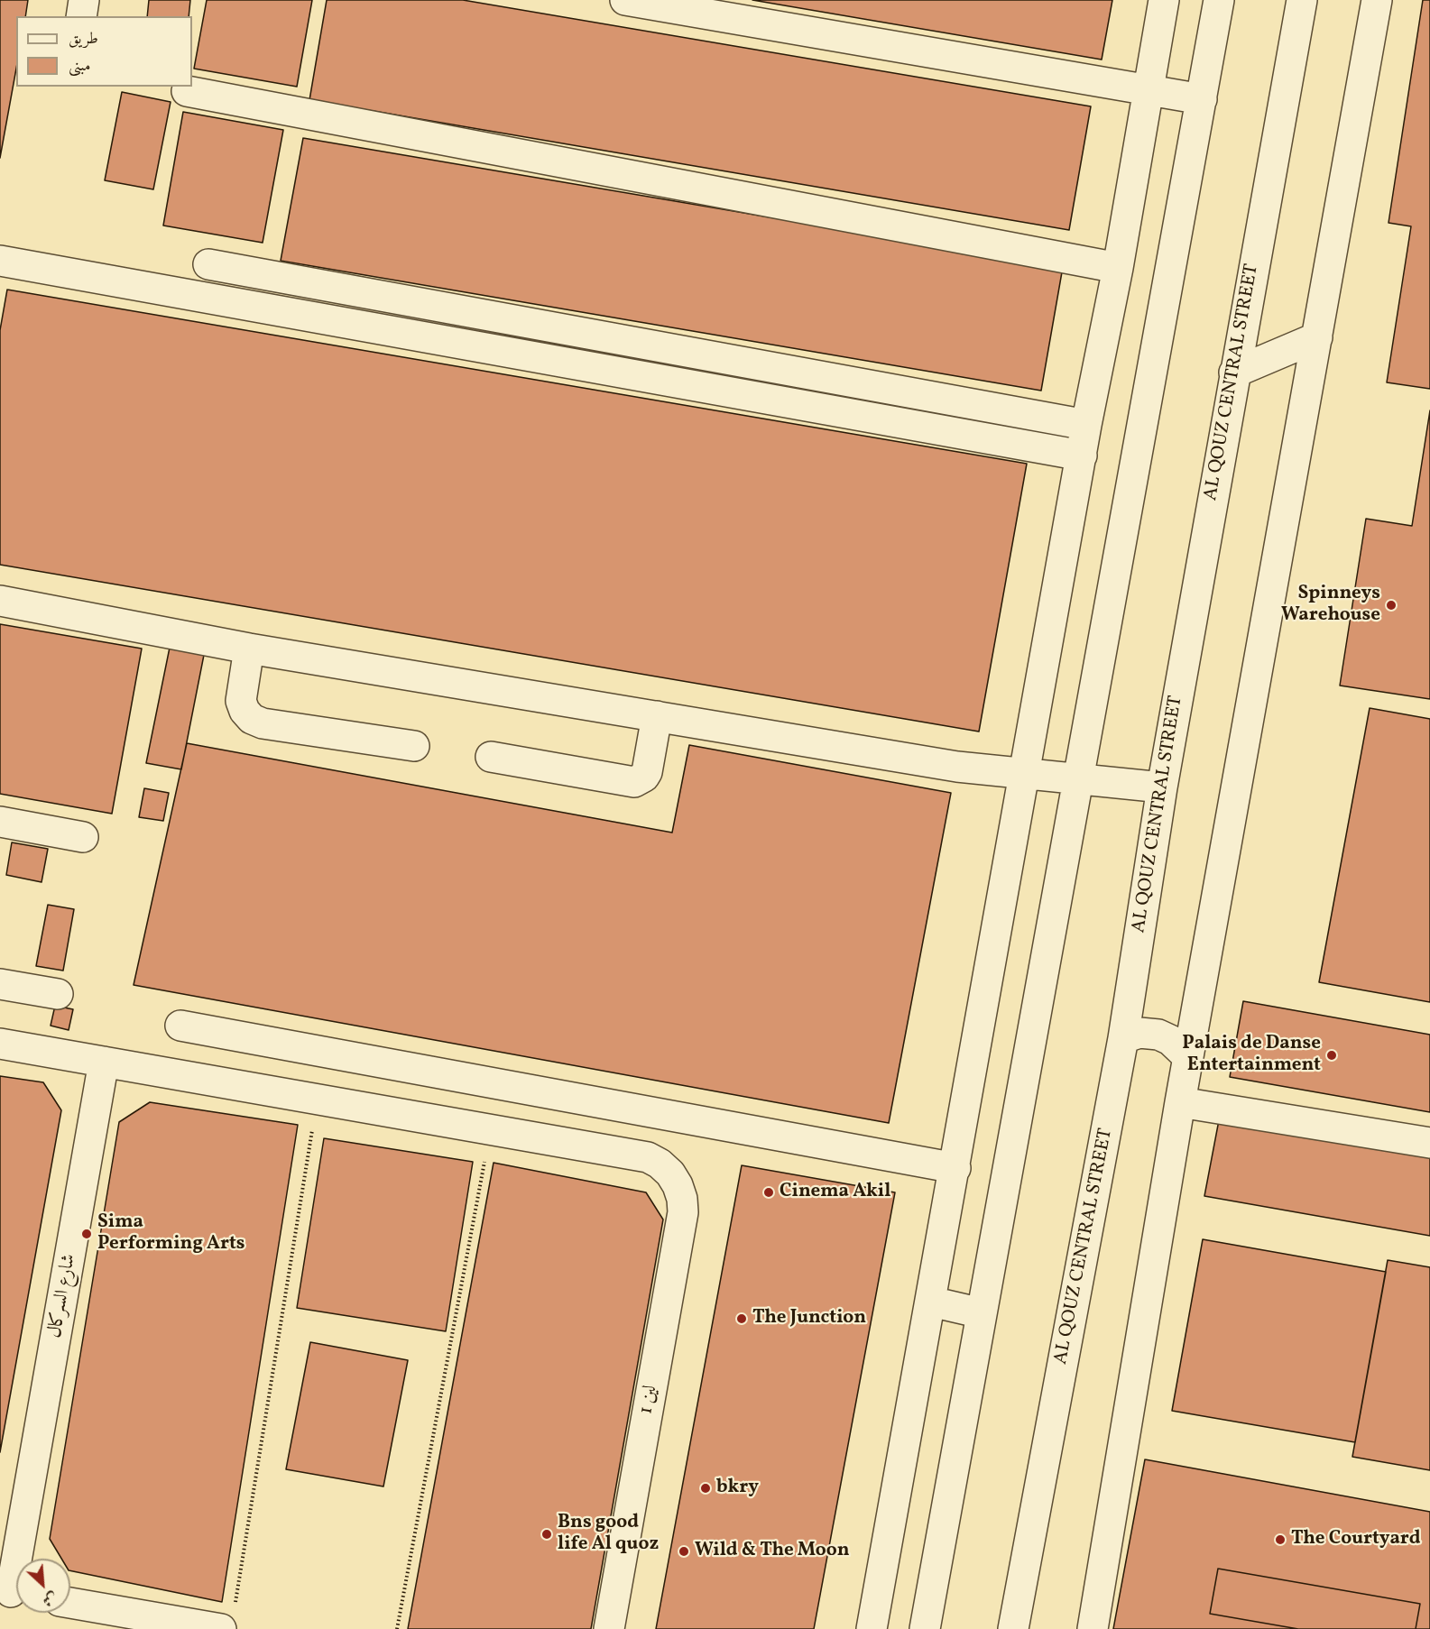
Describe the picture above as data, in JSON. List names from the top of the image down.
{
  "streets": {
    "street": ["AL QOUZ CENTRAL STREET", "شارع السركال", "لين 1"]
  },
  "places": [
    "Spinneys Warehouse",
    "Palais de Danse Entertainment",
    "Cinema Akil",
    "Sima Performing Arts",
    "The Junction",
    "bkry",
    "Bns good life Al quoz",
    "The Courtyard",
    "Wild & The Moon"
  ],
  "legend": ["طريق", "مبنى"],
  "north": "bottom right"
}
